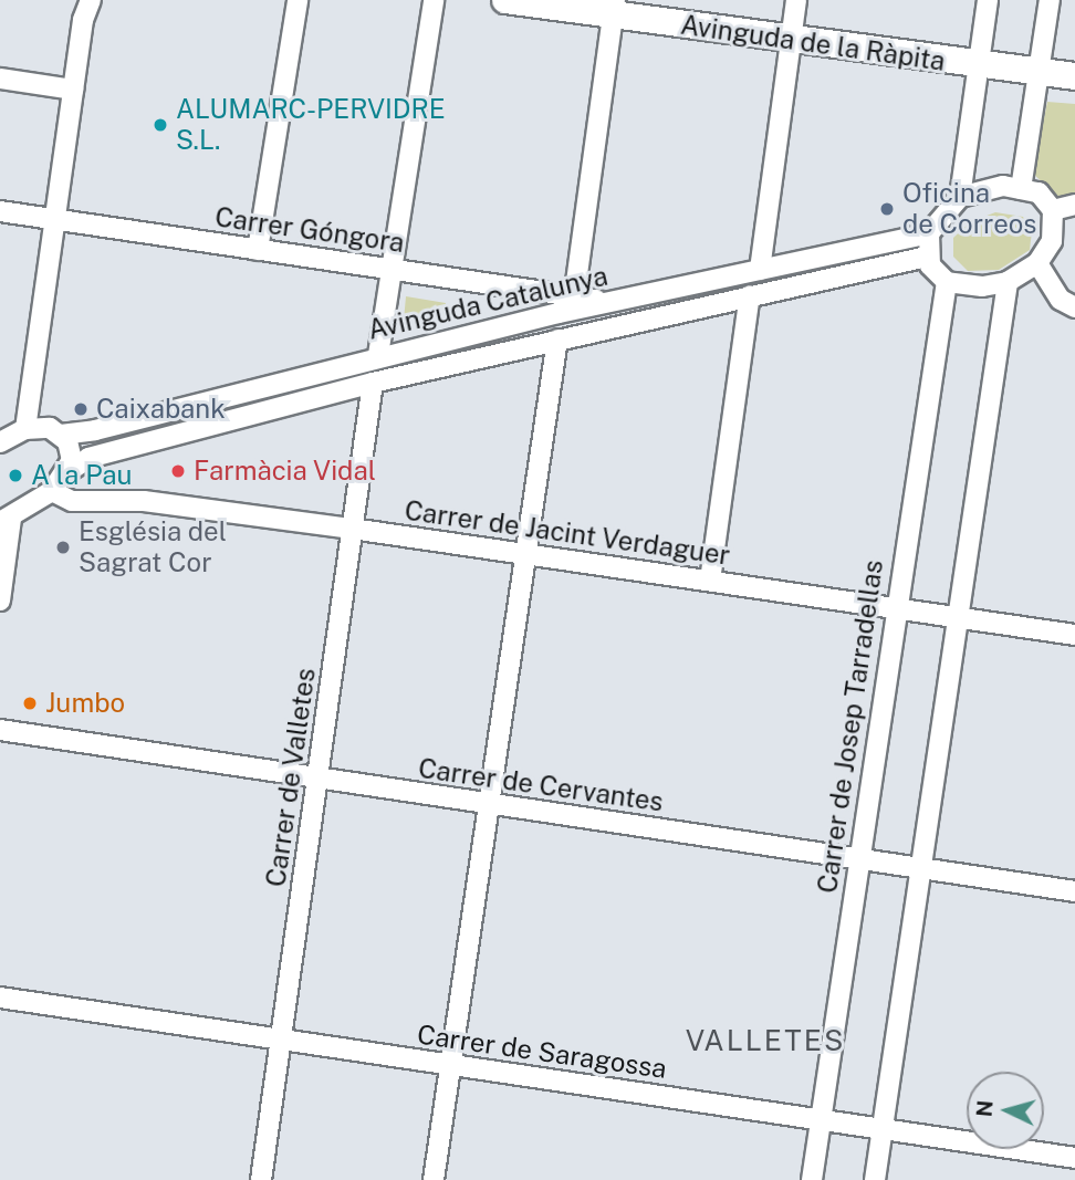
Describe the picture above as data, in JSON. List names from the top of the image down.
{
  "streets": {
    "street": [
      "Avinguda de la Ràpita",
      "Carrer Góngora",
      "Avinguda Catalunya",
      "Carrer de Jacint Verdaguer",
      "Carrer de Josep Tarradellas",
      "Carrer de Valletes",
      "Carrer de Cervantes",
      "Carrer de Saragossa"
    ]
  },
  "crossings": [
    ["Carrer Góngora", "Avinguda Catalunya"],
    ["Avinguda Catalunya", "Carrer de Josep Tarradellas"],
    ["Carrer de Jacint Verdaguer", "Carrer de Josep Tarradellas"],
    ["Carrer de Jacint Verdaguer", "Carrer de Valletes"],
    ["Carrer de Josep Tarradellas", "Carrer de Cervantes"],
    ["Carrer de Josep Tarradellas", "Carrer de Saragossa"],
    ["Carrer de Valletes", "Carrer de Cervantes"],
    ["Carrer de Valletes", "Carrer de Saragossa"]
  ],
  "districts": ["VALLETES"],
  "places": [
    "ALUMARC-PERVIDRE S.L.",
    "Oficina de Correos",
    "Caixabank",
    "Farmàcia Vidal",
    "A la Pau",
    "Església del Sagrat Cor",
    "Jumbo"
  ],
  "north": "left"
}
